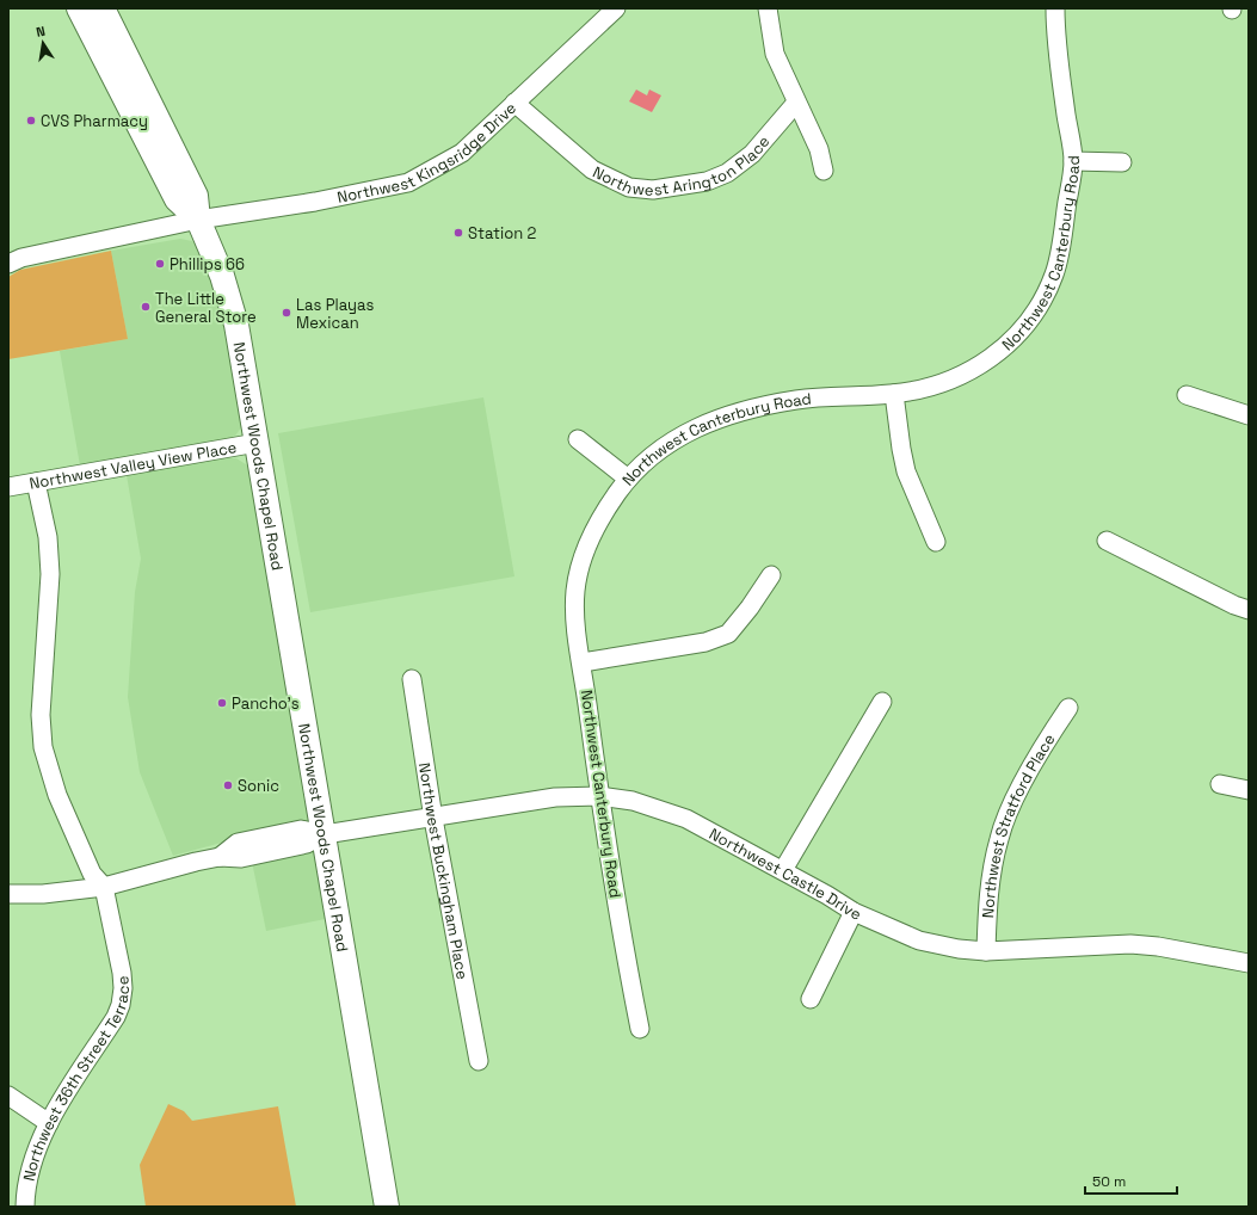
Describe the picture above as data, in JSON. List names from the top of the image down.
{
  "streets": {
    "main road": ["Northwest Woods Chapel Road"],
    "street": [
      "Northwest Arington Place",
      "Northwest Kingsridge Drive",
      "Northwest Canterbury Road",
      "Northwest Valley View Place",
      "Northwest Stratford Place",
      "Northwest Buckingham Place",
      "Northwest Castle Drive",
      "Northwest 36th Street Terrace"
    ]
  },
  "crossings": [
    ["Northwest Arington Place", "Northwest Kingsridge Drive"],
    ["Northwest Kingsridge Drive", "Northwest Woods Chapel Road"],
    ["Northwest Canterbury Road", "Northwest Castle Drive"],
    ["Northwest Woods Chapel Road", "Northwest Valley View Place"],
    ["Northwest Woods Chapel Road", "Northwest Castle Drive"],
    ["Northwest Valley View Place", "Northwest 36th Street Terrace"],
    ["Northwest Stratford Place", "Northwest Castle Drive"],
    ["Northwest Buckingham Place", "Northwest Castle Drive"],
    ["Northwest Castle Drive", "Northwest 36th Street Terrace"]
  ],
  "places": [
    "CVS Pharmacy",
    "Station 2",
    "Phillips 66",
    "The Little General Store",
    "Las Playas Mexican",
    "Pancho's",
    "Sonic"
  ],
  "scale_bar": "50 m",
  "north": "top"
}
